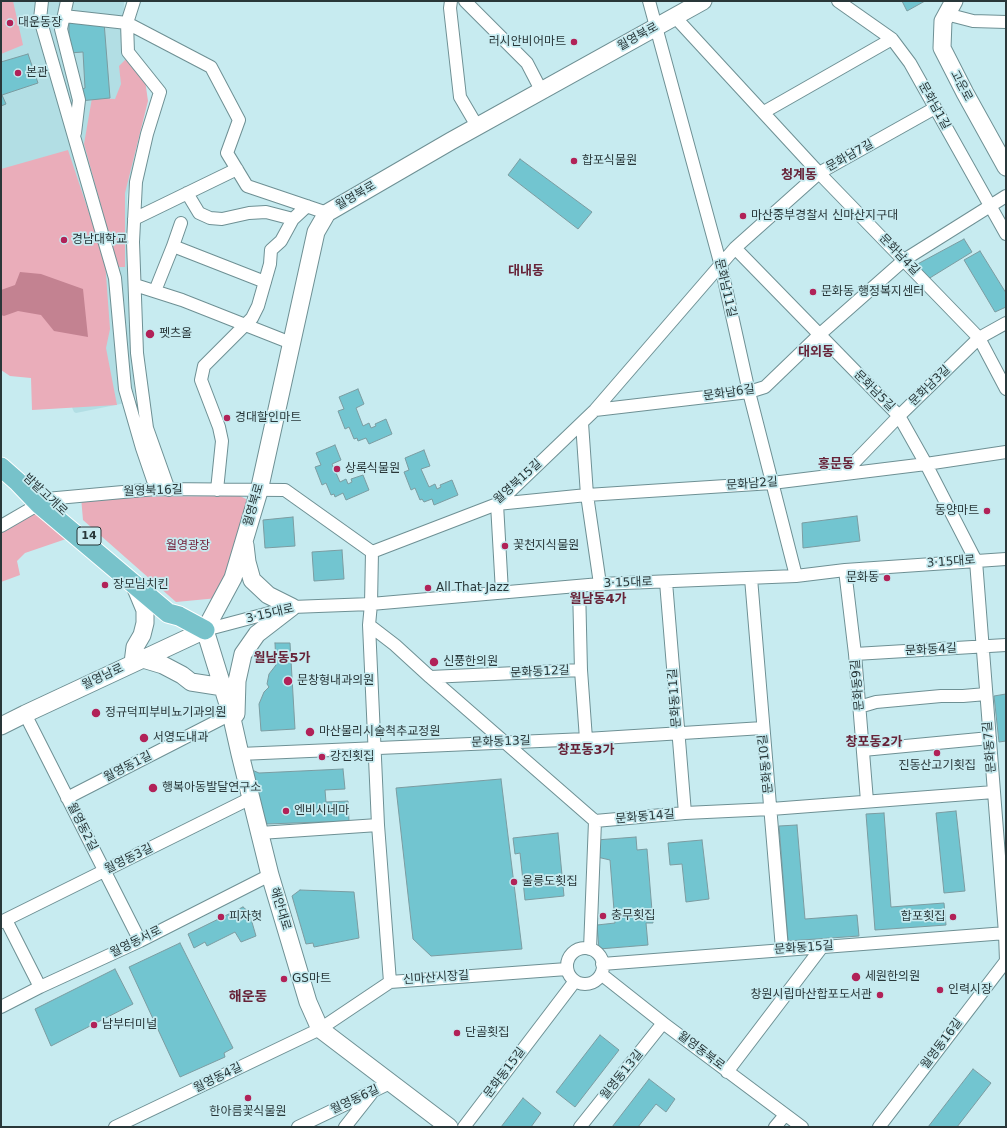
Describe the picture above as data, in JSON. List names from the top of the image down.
{
  "streets": {
    "main road": [
      "월영북로",
      "고운로",
      "밤밭고개로",
      "14",
      "월영남로",
      "해안대로"
    ],
    "street": [
      "문화남1길",
      "문화남7길",
      "문화남4길",
      "문화남11길",
      "문화남3길",
      "문화남5길",
      "문화남6길",
      "월영북15길",
      "문화남2길",
      "월영북16길",
      "3·15대로",
      "문화동4길",
      "문화동12길",
      "문화동9길",
      "문화동11길",
      "문화동13길",
      "문화동7길",
      "문화동10길",
      "월영동1길",
      "문화동14길",
      "월영동2길",
      "월영동3길",
      "월영동서로",
      "문화동15길",
      "신마산시장길",
      "월영동16길",
      "월영동북로",
      "월영동13길",
      "월영동4길",
      "월영동6길"
    ]
  },
  "crossings": [
    ["월영북로", "문화남4길"],
    ["월영북로", "문화남11길"],
    ["월영북로", "월영북16길"],
    ["월영북로", "밤밭고개로"],
    ["월영북로", "3·15대로"],
    ["월영북로", "월영남로"],
    ["월영북로", "해안대로"],
    ["문화남1길", "문화남7길"],
    ["문화남1길", "문화남6길"],
    ["문화남7길", "문화남4길"],
    ["문화남7길", "문화남11길"],
    ["문화남7길", "문화남5길"],
    ["문화남7길", "월영북15길"],
    ["문화남4길", "문화남3길"],
    ["문화남4길", "문화남6길"],
    ["문화남11길", "문화남6길"],
    ["문화남11길", "월영북15길"],
    ["문화남11길", "문화남2길"],
    ["문화남11길", "3·15대로"],
    ["문화남3길", "문화남5길"],
    ["문화남3길", "문화남2길"],
    ["문화남5길", "문화남6길"],
    ["문화남5길", "문화남2길"],
    ["문화남5길", "3·15대로"],
    ["문화남5길", "문화동7길"],
    ["문화남6길", "월영북15길"],
    ["월영북15길", "문화남2길"],
    ["월영북15길", "신마산시장길"],
    ["월영북16길", "밤밭고개로"],
    ["밤밭고개로", "3·15대로"],
    ["밤밭고개로", "월영남로"],
    ["밤밭고개로", "해안대로"],
    ["3·15대로", "월영남로"],
    ["3·15대로", "문화동9길"],
    ["3·15대로", "문화동11길"],
    ["3·15대로", "문화동7길"],
    ["3·15대로", "문화동10길"],
    ["3·15대로", "해안대로"],
    ["3·15대로", "신마산시장길"],
    ["문화동4길", "문화동9길"],
    ["문화동4길", "문화동7길"],
    ["문화동12길", "문화동13길"],
    ["월영남로", "월영동2길"],
    ["월영남로", "해안대로"],
    ["문화동9길", "문화동14길"],
    ["문화동11길", "문화동13길"],
    ["문화동11길", "문화동14길"],
    ["문화동13길", "문화동10길"],
    ["문화동13길", "해안대로"],
    ["문화동13길", "신마산시장길"],
    ["문화동7길", "문화동14길"],
    ["문화동7길", "문화동15길"],
    ["문화동7길", "월영동16길"],
    ["문화동10길", "문화동14길"],
    ["문화동10길", "문화동15길"],
    ["월영동1길", "월영동2길"],
    ["월영동1길", "해안대로"],
    ["월영동2길", "월영동3길"],
    ["월영동2길", "월영동서로"],
    ["월영동3길", "해안대로"],
    ["월영동3길", "월영동서로"],
    ["해안대로", "월영동서로"],
    ["해안대로", "월영동4길"],
    ["해안대로", "월영동6길"],
    ["문화동15길", "신마산시장길"],
    ["문화동15길", "월영동16길"],
    ["문화동15길", "월영동북로"],
    ["신마산시장길", "월영동북로"],
    ["신마산시장길", "월영동4길"],
    ["월영동북로", "월영동13길"]
  ],
  "districts": [
    "청계동",
    "대내동",
    "대외동",
    "홍문동",
    "월남동4가",
    "월남동5가",
    "창포동2가",
    "창포동3가",
    "해운동"
  ],
  "parks": ["월영광장"],
  "places": [
    "대운동장",
    "러시안비어마트",
    "본관",
    "합포식물원",
    "마산중부경찰서 신마산지구대",
    "경남대학교",
    "문화동 행정복지센터",
    "펫츠올",
    "경대할인마트",
    "상록식물원",
    "동양마트",
    "꽃천지식물원",
    "문화동",
    "장모님치킨",
    "All That Jazz",
    "신풍한의원",
    "문창형내과의원",
    "정규덕피부비뇨기과의원",
    "마산물리시술척추교정원",
    "서영도내과",
    "진동산고기횟집",
    "강진횟집",
    "행복아동발달연구소",
    "엔비시네마",
    "울릉도횟집",
    "충무횟집",
    "피자헛",
    "합포횟집",
    "세원한의원",
    "GS마트",
    "인력시장",
    "창원시립마산합포도서관",
    "남부터미널",
    "단골횟집",
    "한아름꽃식물원"
  ]
}
